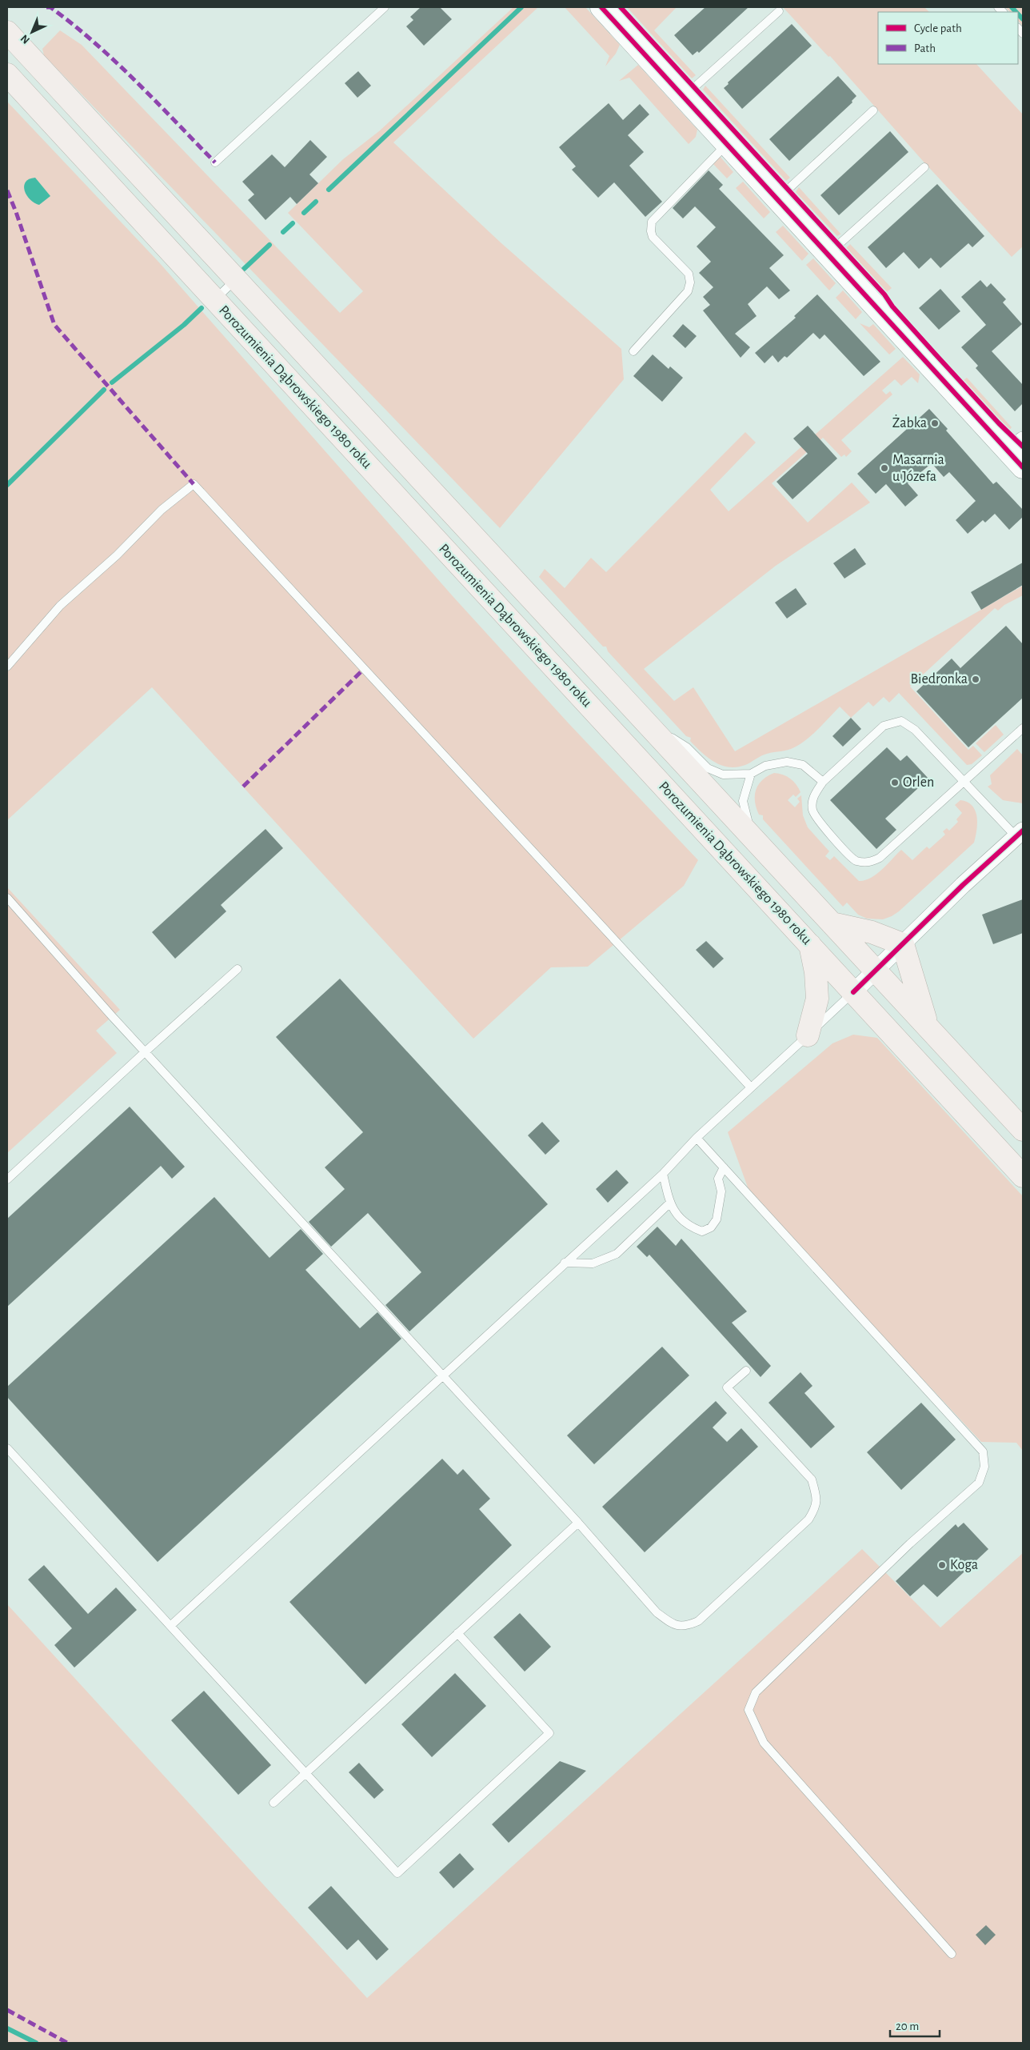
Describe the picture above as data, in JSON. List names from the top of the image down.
{
  "streets": {
    "main road": ["Porozumienia Dąbrowskiego 1980 roku"]
  },
  "places": [
    "Żabka",
    "Masarnia u Józefa",
    "Biedronka",
    "Orlen",
    "Koga"
  ],
  "legend": ["Cycle path", "Path"],
  "scale_bar": "20 m",
  "north": "bottom left"
}
